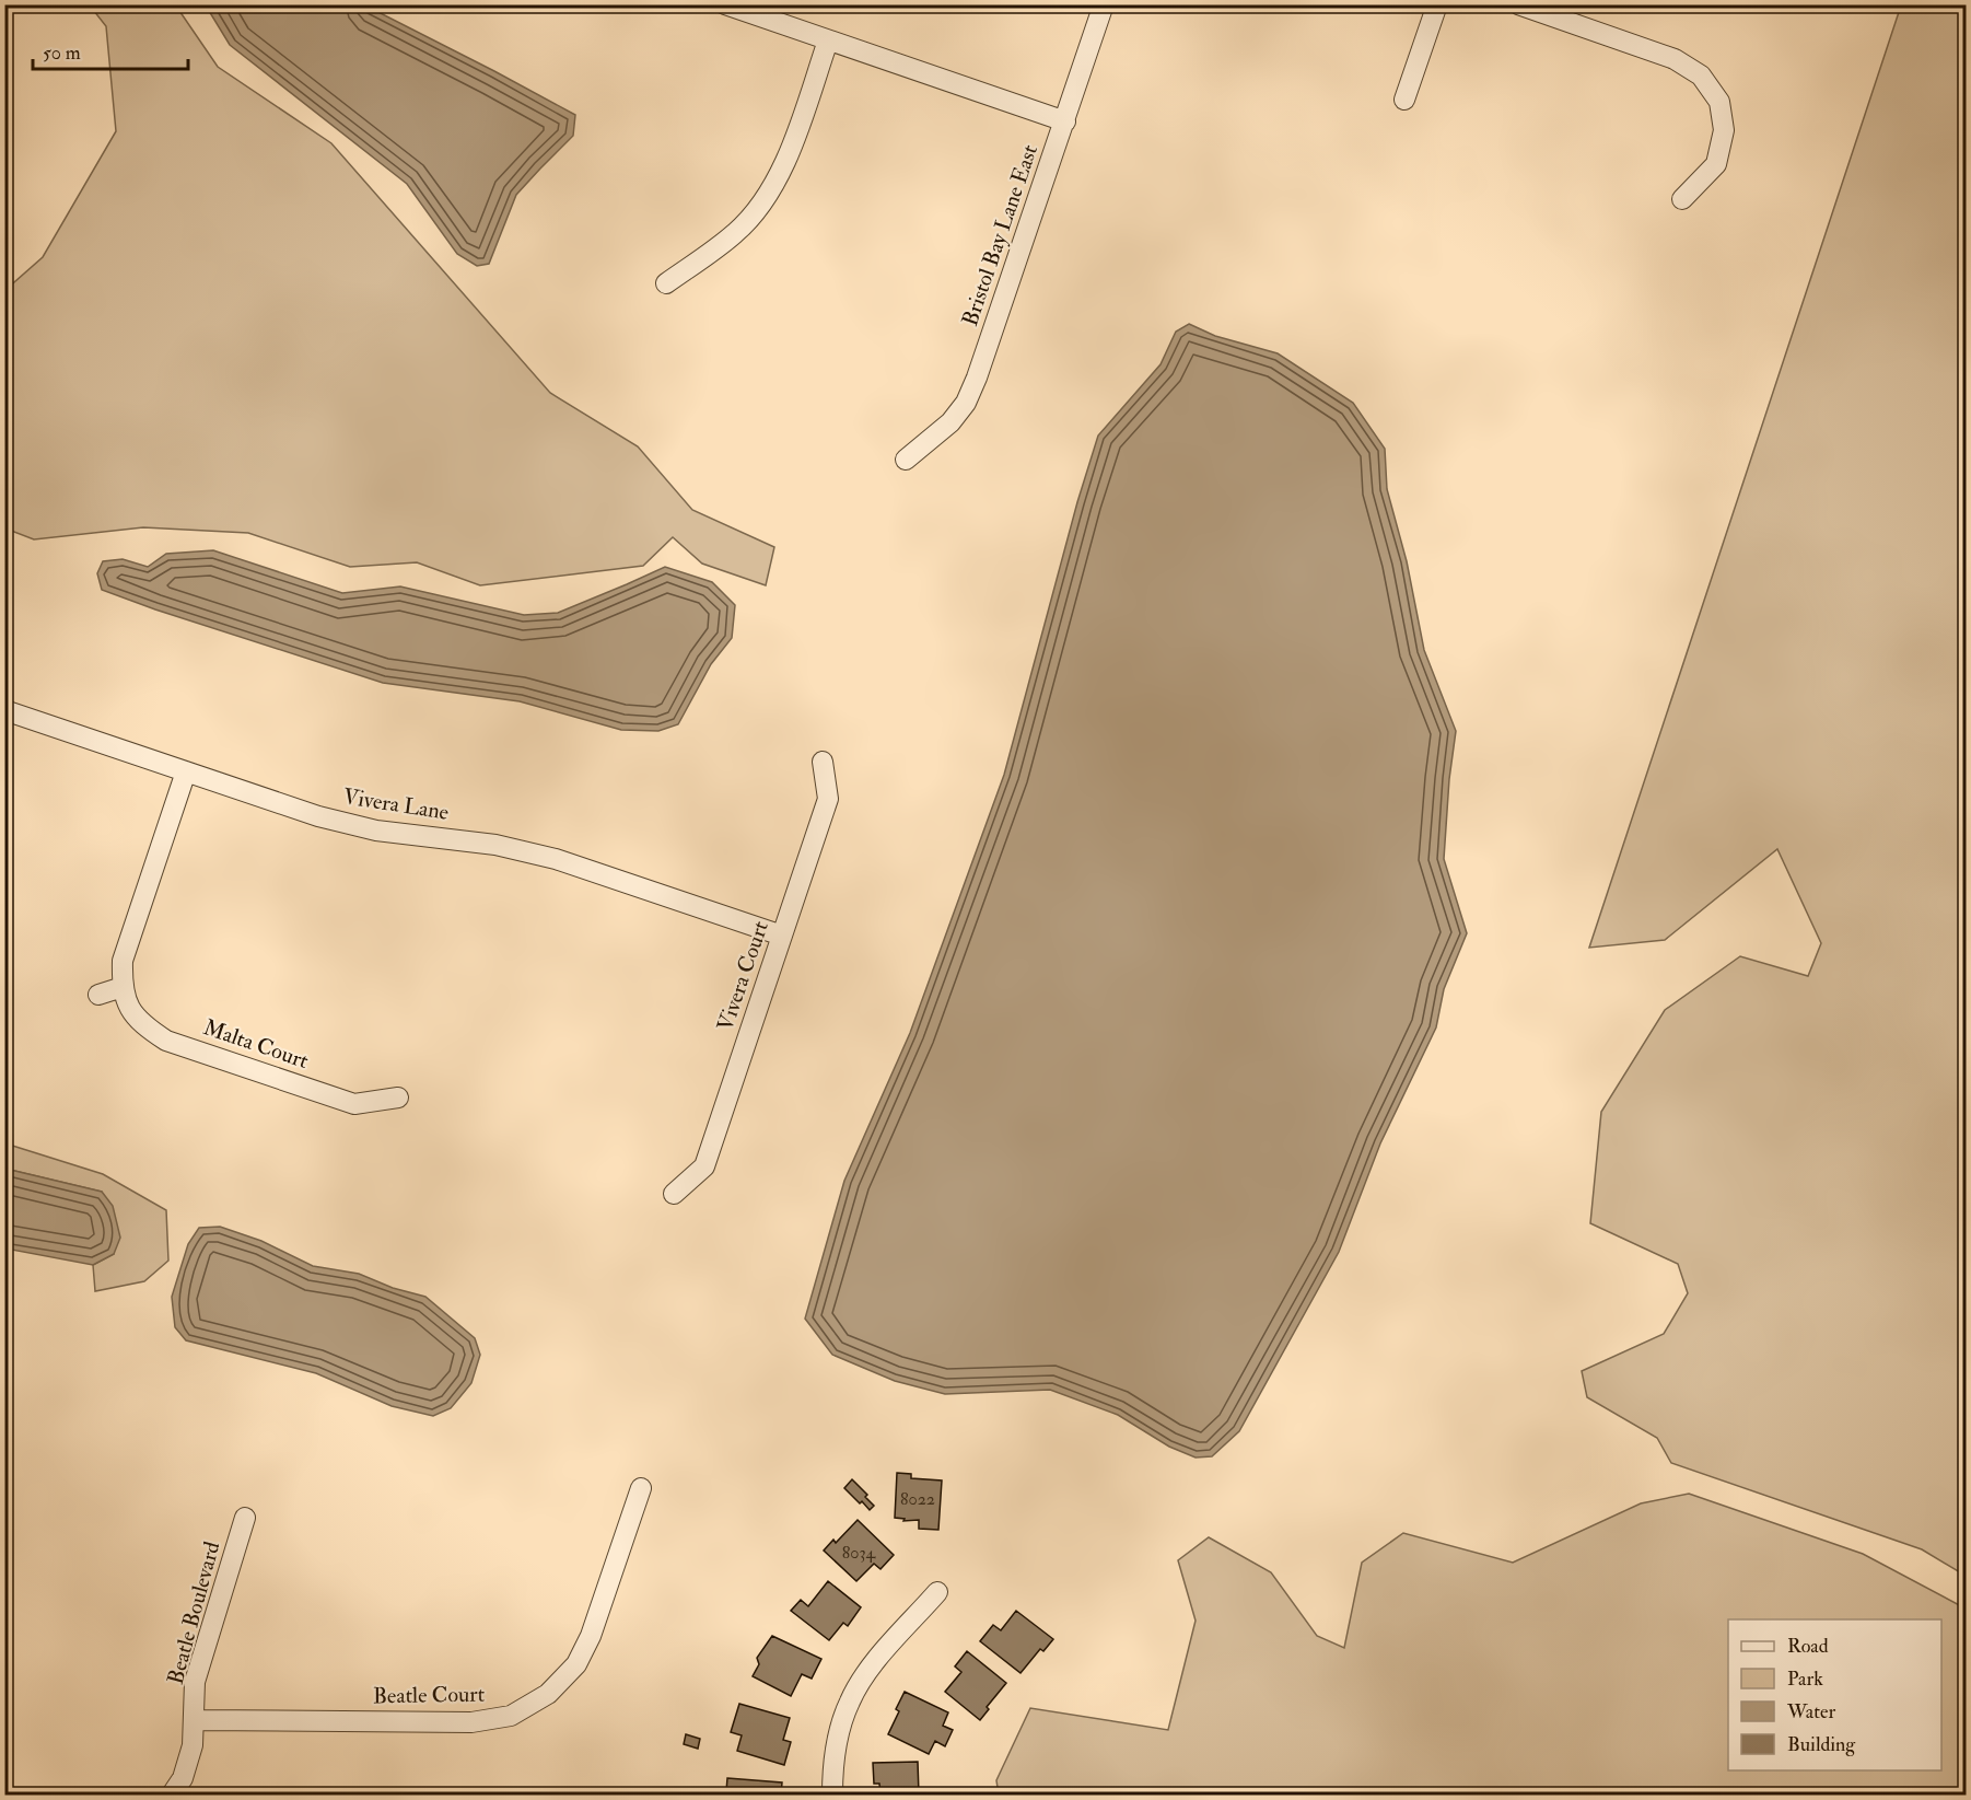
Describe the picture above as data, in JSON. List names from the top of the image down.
{
  "streets": {
    "street": [
      "Bristol Bay Lane East",
      "Vivera Lane",
      "Vivera Court",
      "Malta Court",
      "Beatle Boulevard",
      "Beatle Court"
    ]
  },
  "crossings": [
    ["Vivera Lane", "Vivera Court"],
    ["Vivera Lane", "Malta Court"],
    ["Beatle Boulevard", "Beatle Court"]
  ],
  "house_numbers": ["8022", "8034"],
  "legend": [
    "Road",
    "Park",
    "Water",
    "Building"
  ],
  "scale_bar": "50 m"
}
